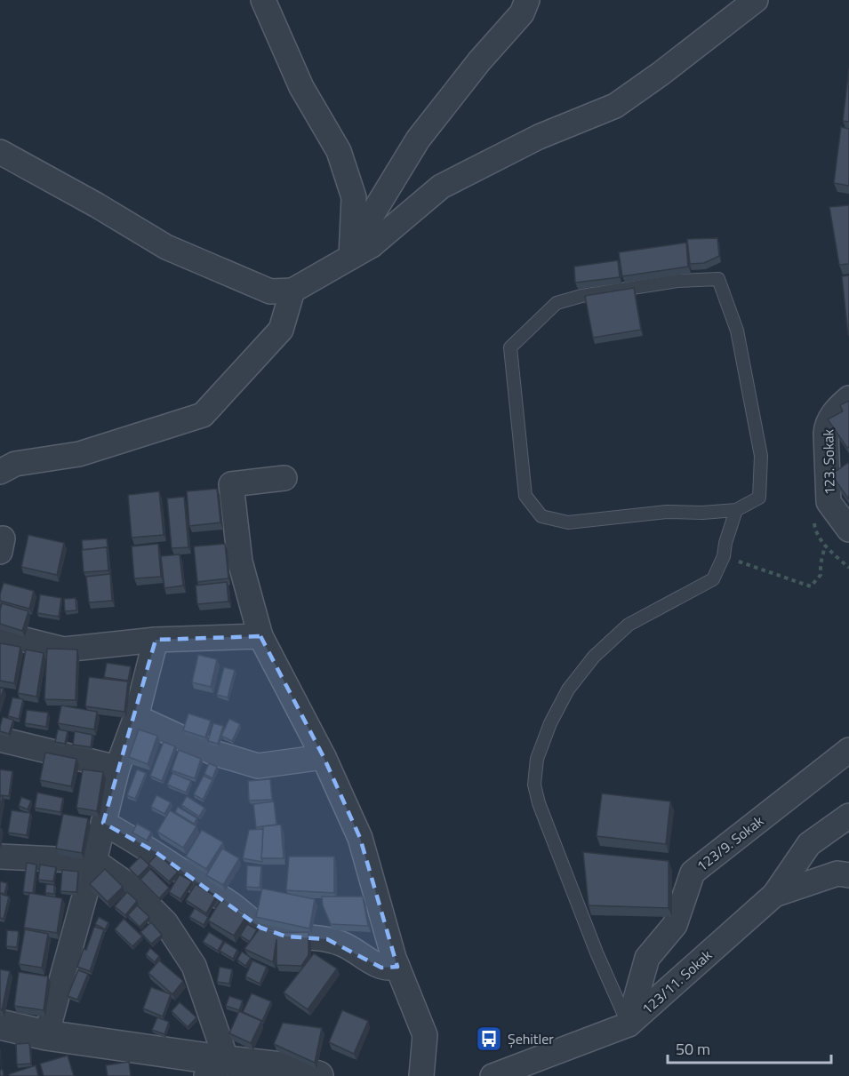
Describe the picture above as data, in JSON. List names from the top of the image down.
{
  "streets": {
    "street": ["123. Sokak", "123/9. Sokak", "123/11. Sokak"]
  },
  "crossings": [
    ["123/9. Sokak", "123/11. Sokak"]
  ],
  "places": {
    "bus stop": ["Şehitler"]
  },
  "scale_bar": "50 m"
}
